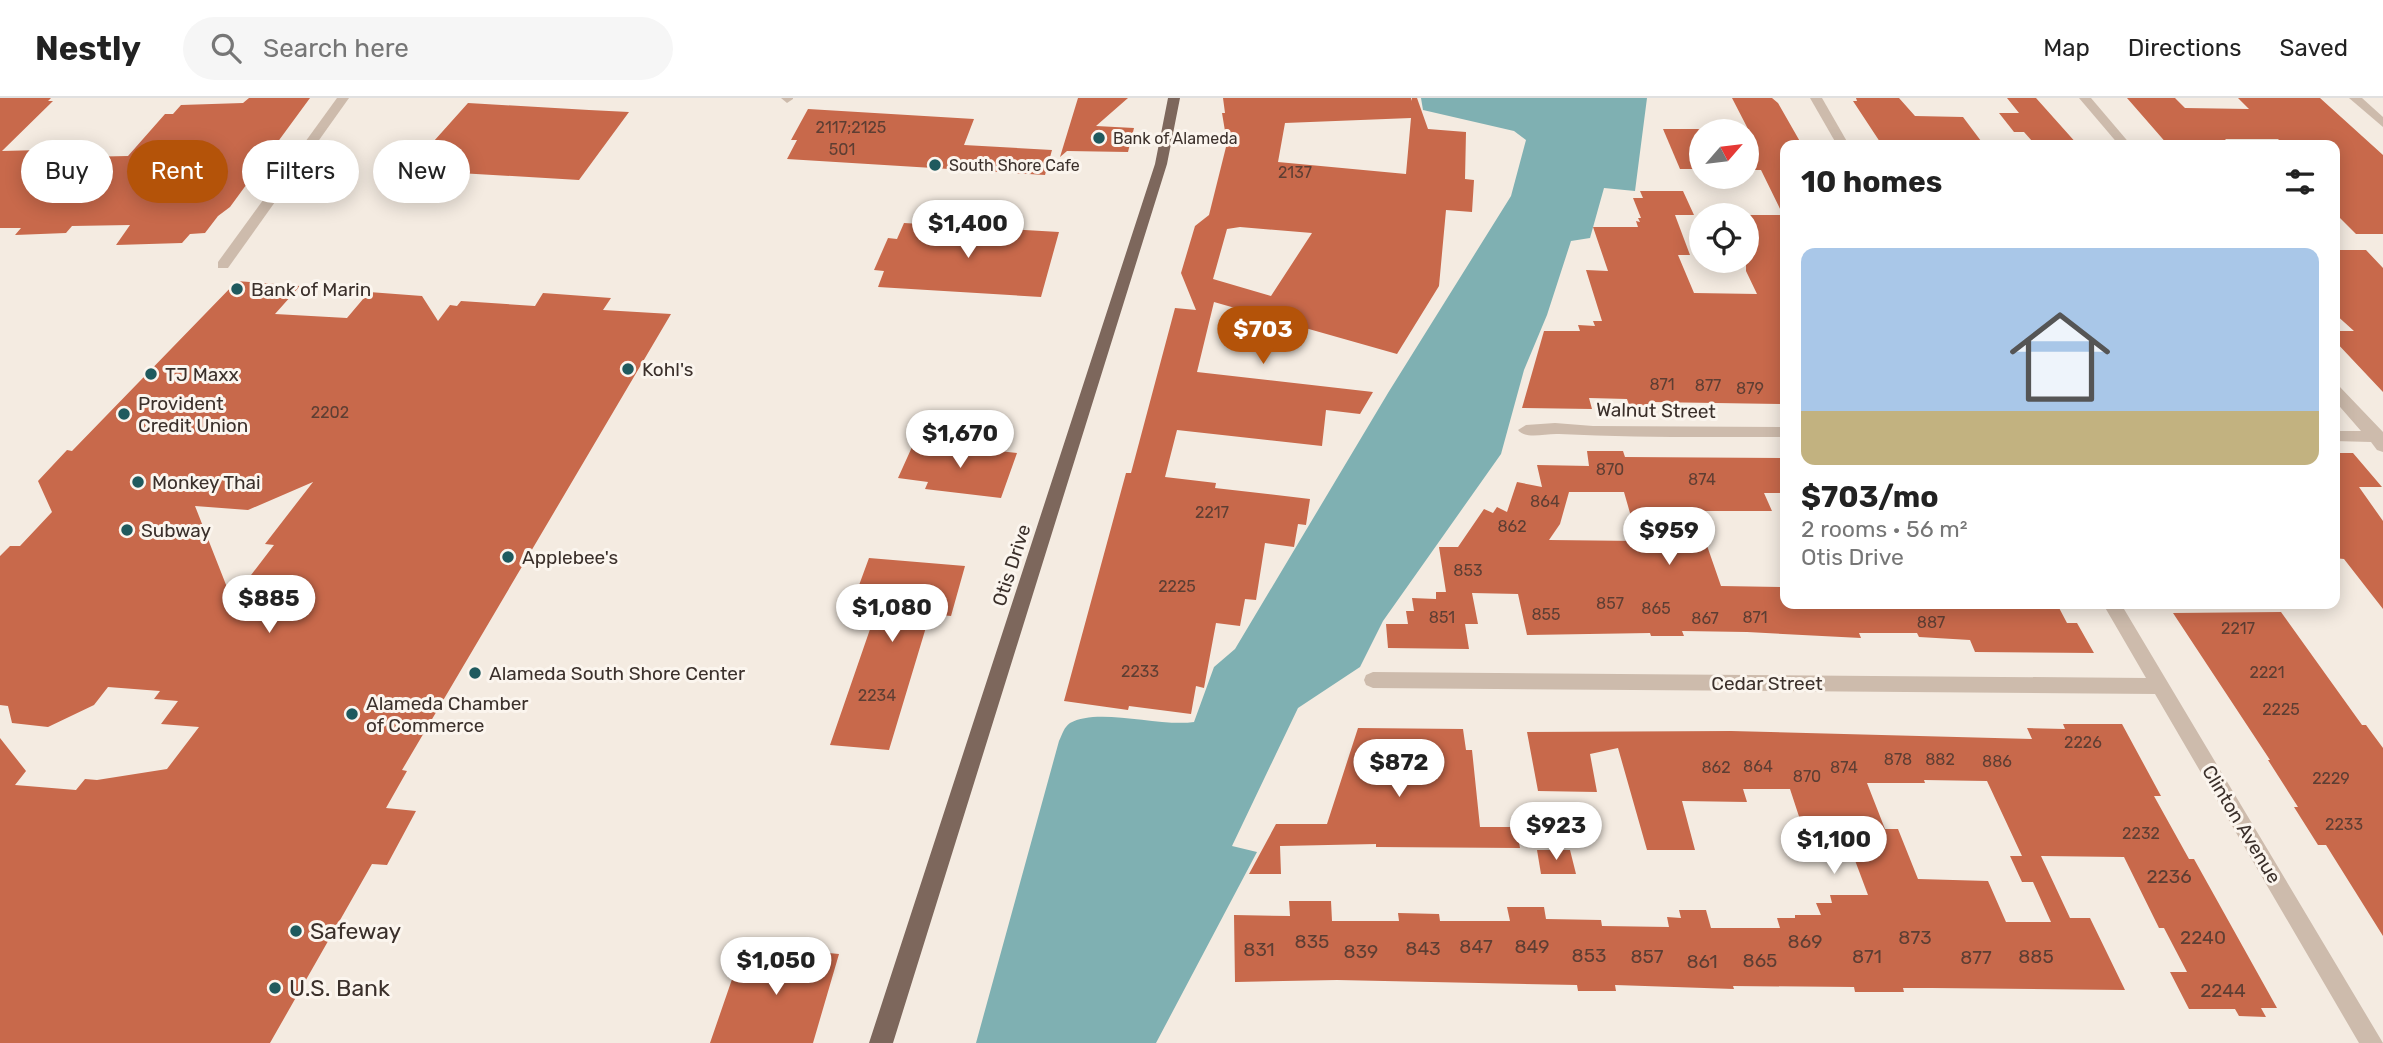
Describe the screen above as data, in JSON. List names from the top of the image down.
{
  "streets": {
    "main road": ["Otis Drive"],
    "street": ["Walnut Street", "Cedar Street", "Clinton Avenue"]
  },
  "crossings": [
    ["Cedar Street", "Clinton Avenue"]
  ],
  "places": [
    "Bank of Alameda",
    "South Shore Cafe",
    "Bank of Marin",
    "Kohl's",
    "TJ Maxx",
    "Provident Credit Union",
    "Monkey Thai",
    "Subway",
    "Applebee's",
    "Alameda South Shore Center",
    "Alameda Chamber of Commerce",
    "Safeway",
    "U.S. Bank"
  ],
  "house_numbers": [
    "2117;2125",
    "501",
    "2137",
    "871",
    "877",
    "879",
    "2202",
    "870",
    "874",
    "864",
    "2217",
    "862",
    "853",
    "2225",
    "857",
    "865",
    "855",
    "851",
    "871",
    "867",
    "887",
    "2217",
    "2233",
    "2221",
    "2234",
    "2225",
    "2226",
    "878",
    "882",
    "886",
    "864",
    "862",
    "874",
    "870",
    "2229",
    "2233",
    "2232",
    "2236",
    "873",
    "2240",
    "835",
    "869",
    "847",
    "849",
    "843",
    "831",
    "839",
    "853",
    "857",
    "871",
    "885",
    "877",
    "865",
    "861",
    "2244"
  ],
  "north": "top right",
  "page": {
    "header": "Nestly",
    "search": "Search here",
    "nav": ["Map", "Directions", "Saved"],
    "chip": [
      "Buy",
      "Rent",
      "Filters",
      "New"
    ],
    "heading": "10 homes",
    "price": [
      "$1,400",
      "$703",
      "$1,670",
      "$959",
      "$885",
      "$1,080",
      "$872",
      "$923",
      "$1,100",
      "$1,050"
    ],
    "list": [
      {
        "name": "$703/mo",
        "note": "2 rooms · 56 m² · Otis Drive"
      }
    ]
  }
}
